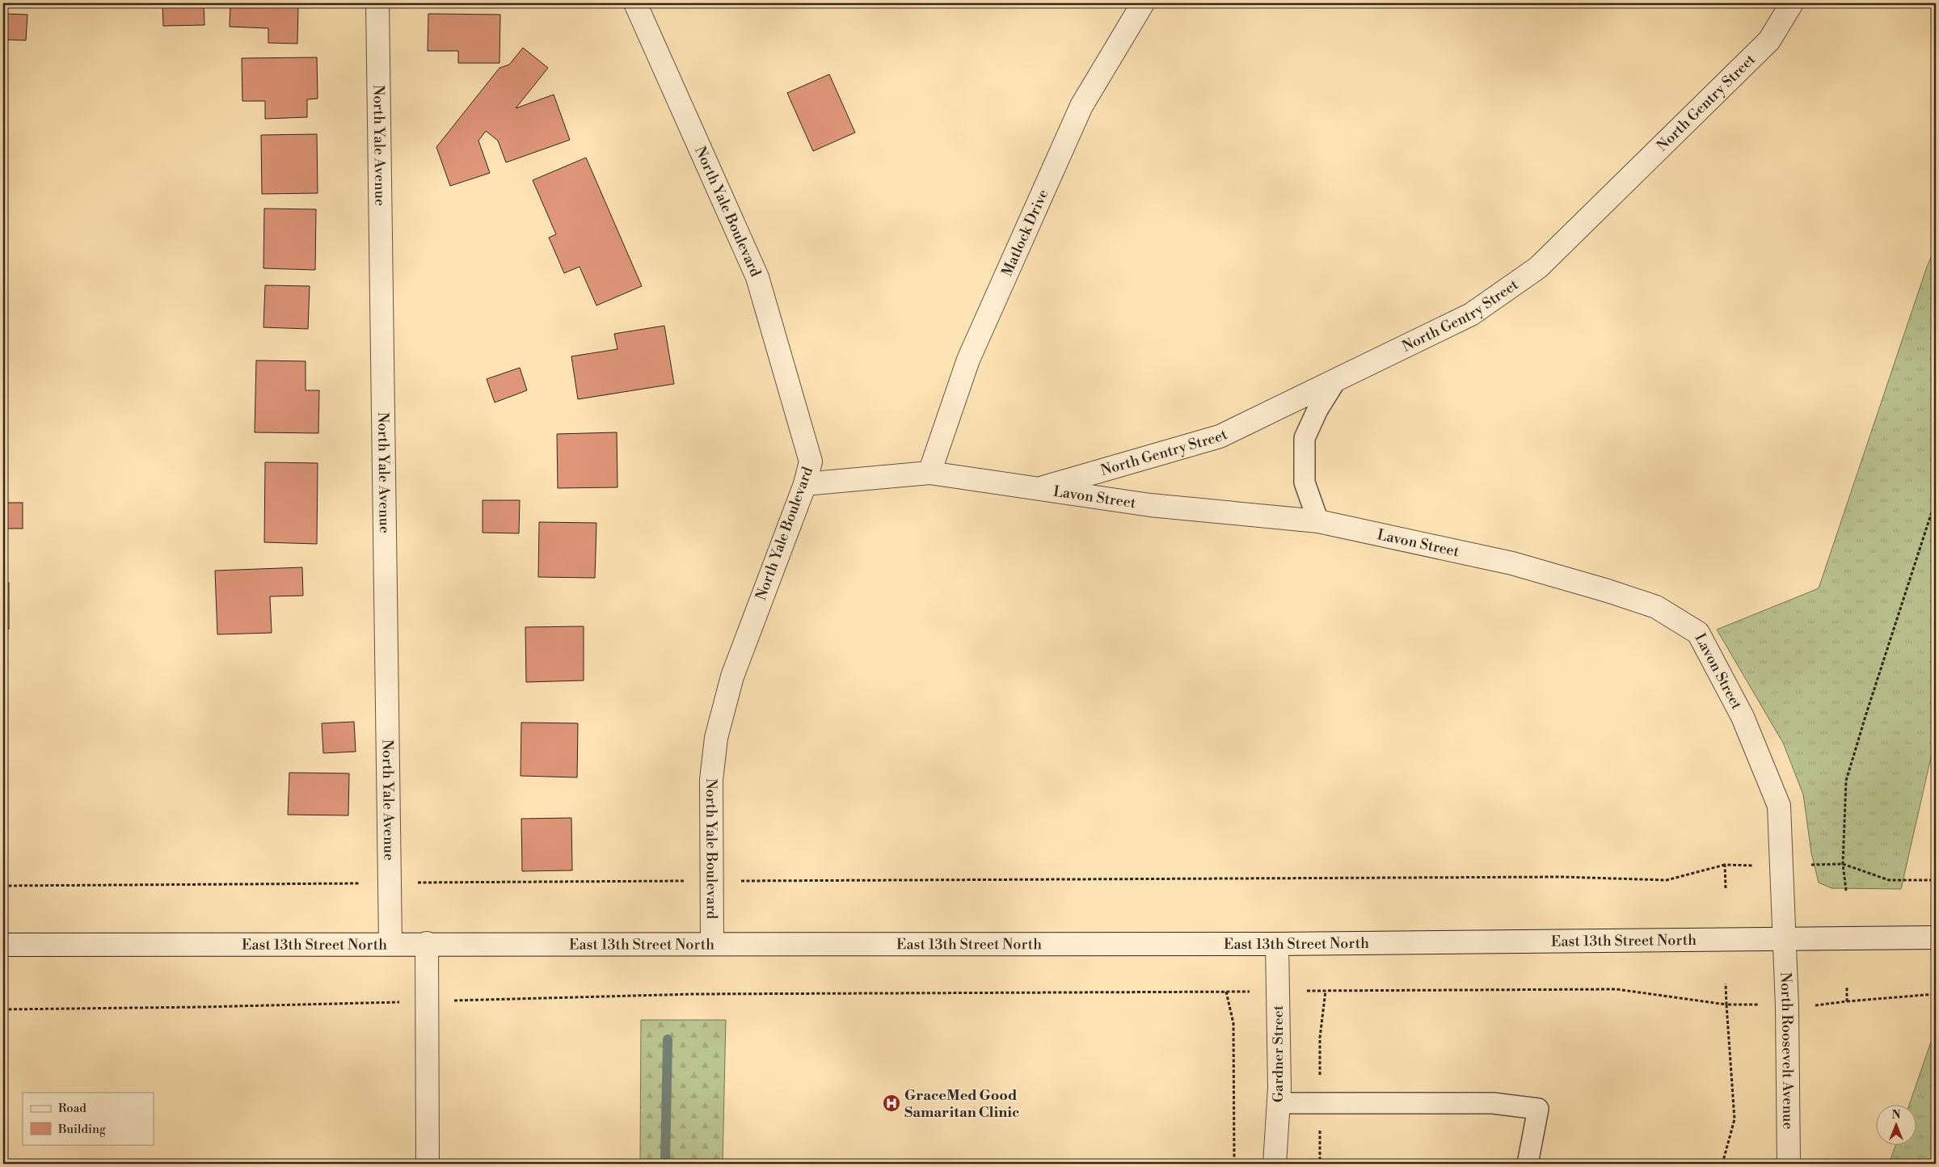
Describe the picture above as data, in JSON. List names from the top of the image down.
{
  "streets": {
    "street": [
      "North Gentry Street",
      "North Yale Avenue",
      "North Yale Boulevard",
      "Matlock Drive",
      "Lavon Street",
      "East 13th Street North",
      "North Roosevelt Avenue",
      "Gardner Street"
    ]
  },
  "crossings": [
    ["North Gentry Street", "Lavon Street"],
    ["North Yale Avenue", "East 13th Street North"],
    ["North Yale Boulevard", "Lavon Street"],
    ["North Yale Boulevard", "East 13th Street North"],
    ["Matlock Drive", "Lavon Street"],
    ["Lavon Street", "East 13th Street North"],
    ["Lavon Street", "North Roosevelt Avenue"],
    ["East 13th Street North", "North Roosevelt Avenue"],
    ["East 13th Street North", "Gardner Street"]
  ],
  "places": {
    "hospital": ["GraceMed Good Samaritan Clinic"]
  },
  "legend": ["Road", "Building"],
  "north": "top"
}
